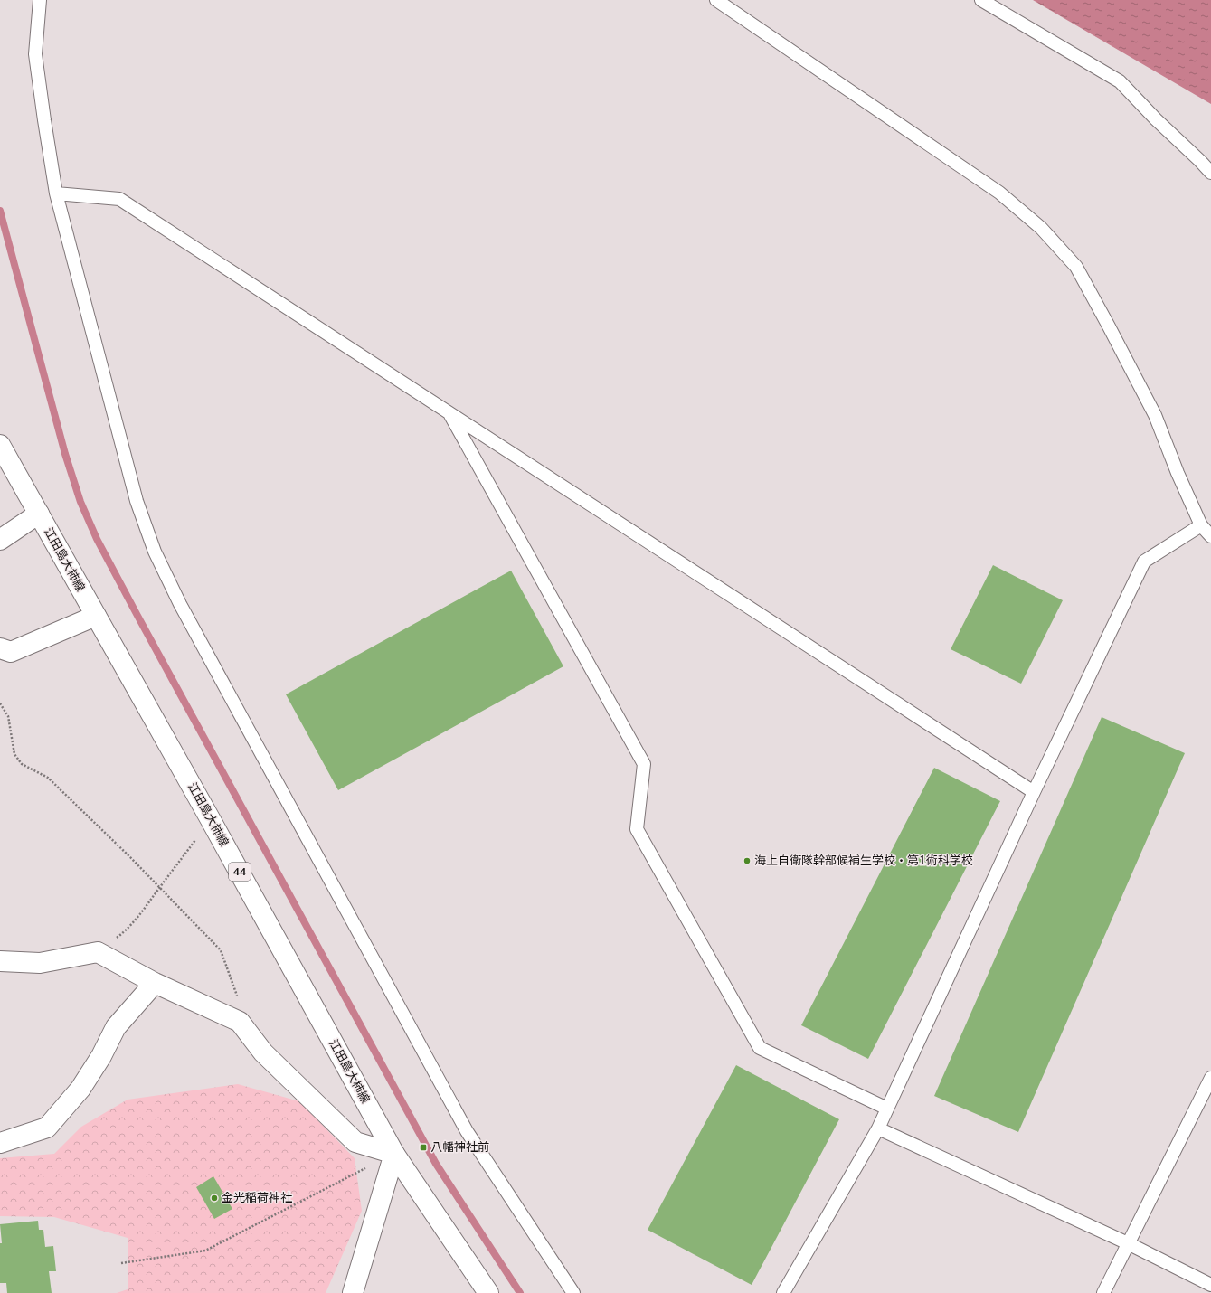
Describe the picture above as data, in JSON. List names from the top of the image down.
{
  "streets": {
    "street": ["江田島大柿線", "44"]
  },
  "places": {
    "other": ["海上自衛隊幹部候補生学校・第1術科学校", "金光稲荷神社"],
    "transit": ["八幡神社前"]
  }
}
